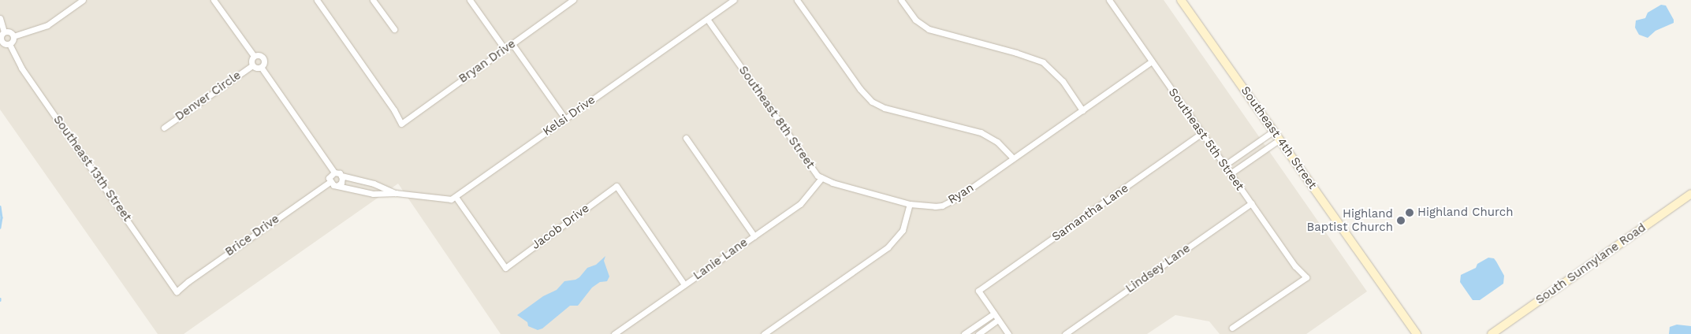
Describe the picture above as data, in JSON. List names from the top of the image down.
{
  "streets": {
    "main road": ["Southeast 4th Street", "South Sunnylane Road"],
    "street": [
      "Bryan Drive",
      "Denver Circle",
      "Kelsi Drive",
      "Southeast 8th Street",
      "Southeast 5th Street",
      "Southeast 13th Street",
      "Ryan",
      "Samantha Lane",
      "Jacob Drive",
      "Brice Drive",
      "Lanie Lane",
      "Lindsey Lane"
    ]
  },
  "crossings": [
    ["Kelsi Drive", "Southeast 8th Street"],
    ["Kelsi Drive", "Jacob Drive"],
    ["Kelsi Drive", "Brice Drive"],
    ["Southeast 8th Street", "Ryan"],
    ["Southeast 8th Street", "Lanie Lane"],
    ["Southeast 5th Street", "Ryan"],
    ["Southeast 5th Street", "Samantha Lane"],
    ["Southeast 5th Street", "Lindsey Lane"],
    ["Southeast 13th Street", "Brice Drive"],
    ["Jacob Drive", "Lanie Lane"]
  ],
  "places": ["Highland Church", "Highland Baptist Church"]
}
